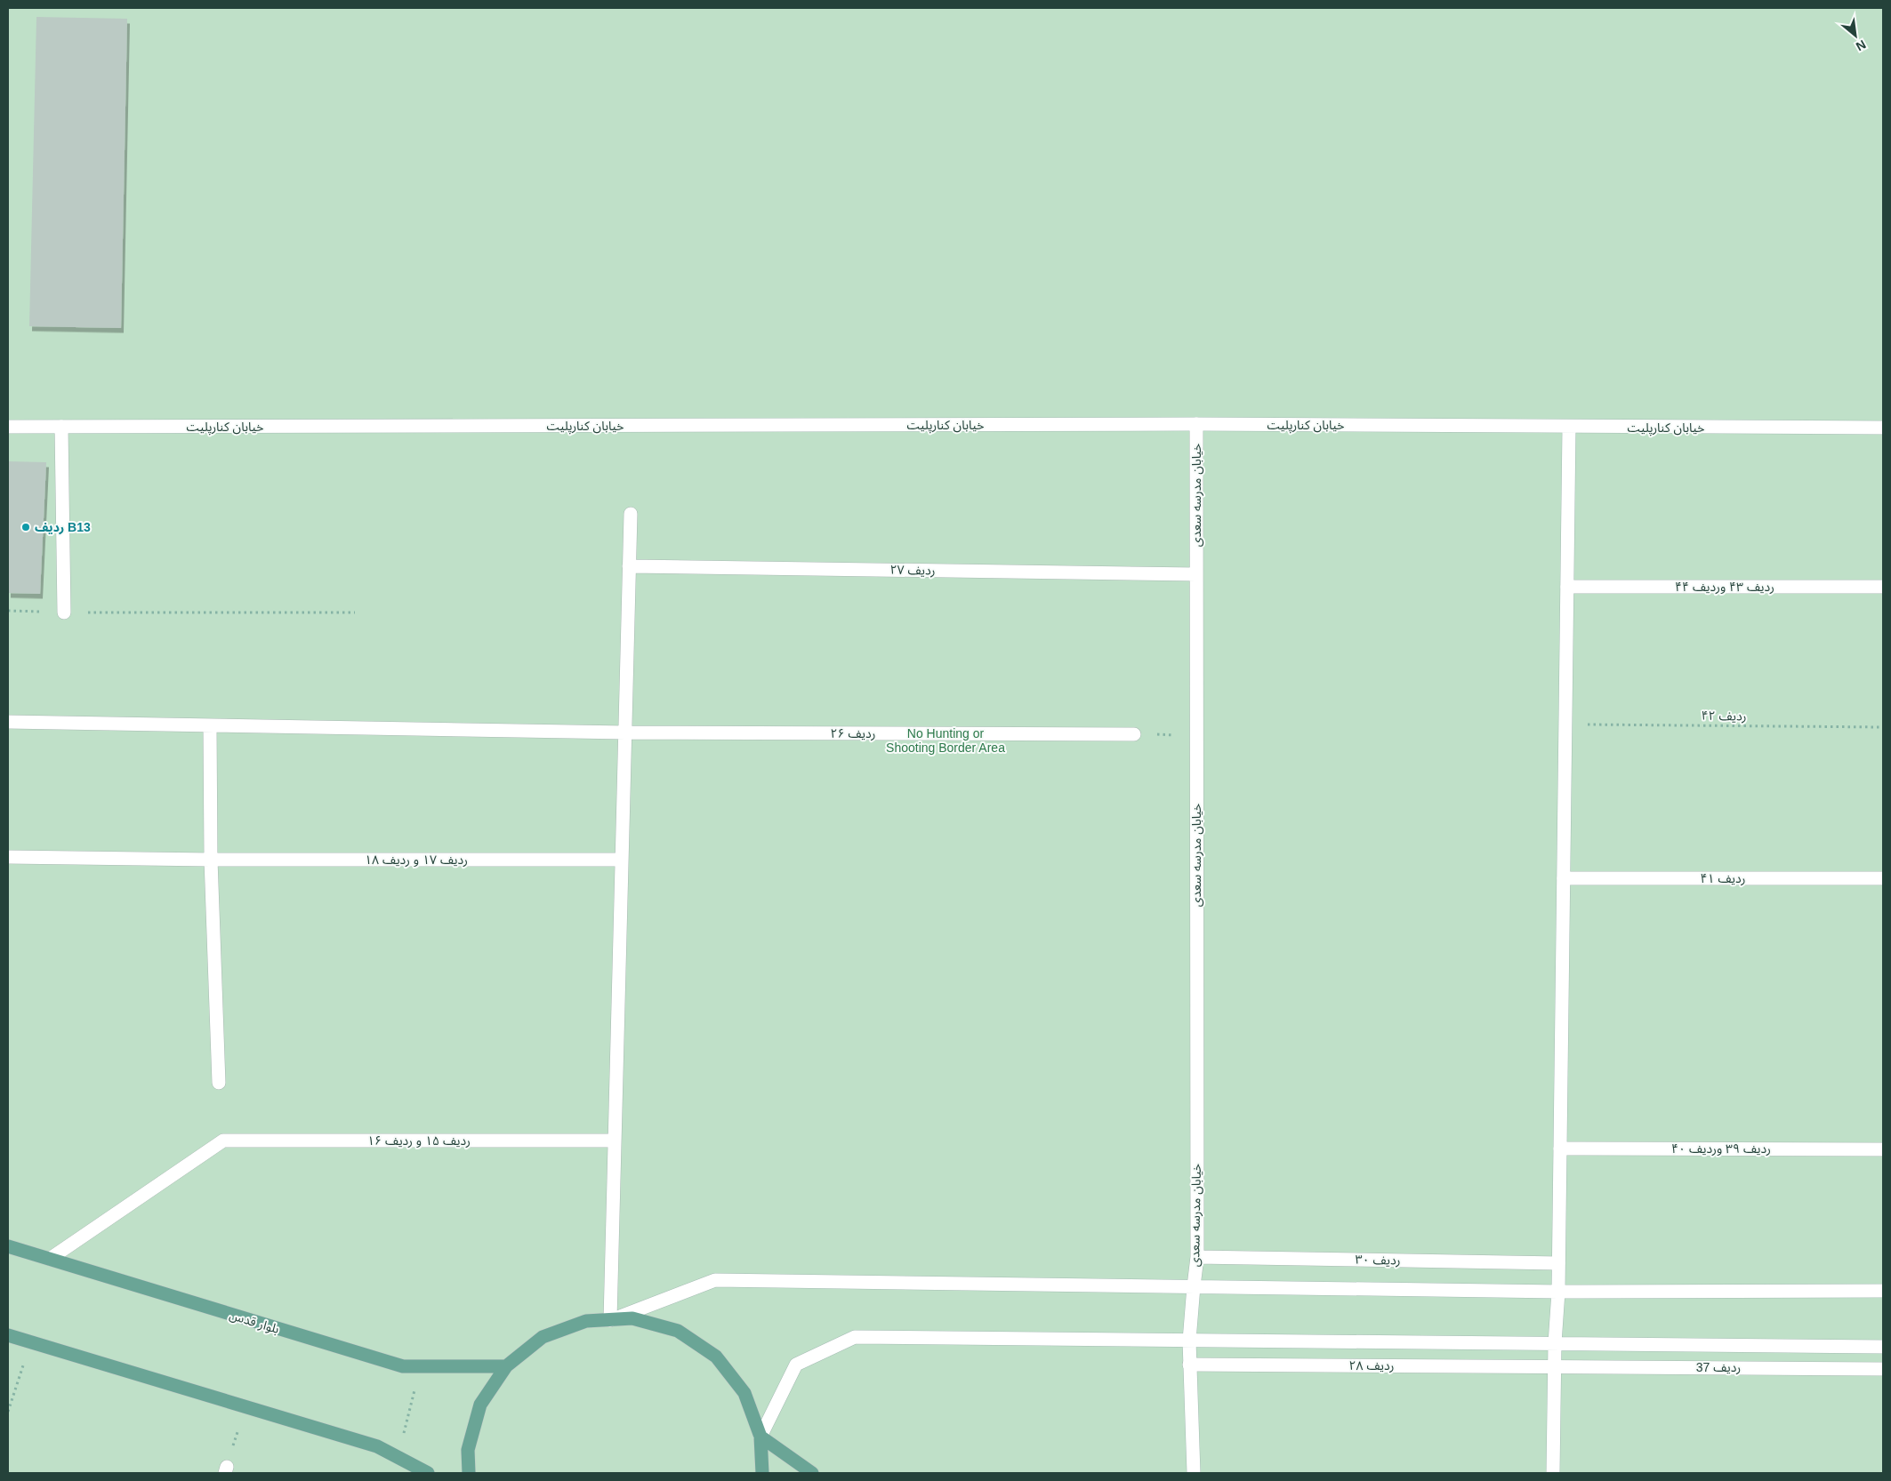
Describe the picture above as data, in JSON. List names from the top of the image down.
{
  "streets": {
    "main road": ["بلوار قدس"],
    "street": [
      "خیابان کنارپلیت",
      "خیابان مدرسه سعدی",
      "ردیف ۲۷",
      "ردیف ۴۳ وردیف ۴۴",
      "ردیف ۲۶",
      "ردیف ۱۷ و ردیف ۱۸",
      "ردیف ۴۱",
      "ردیف ۱۵ و ردیف ۱۶",
      "ردیف ۳۹ وردیف ۴۰",
      "ردیف ۳۰",
      "ردیف ۲۸",
      "ردیف 37"
    ],
    "path": ["ردیف ۴۲"]
  },
  "crossings": [
    ["خیابان کنارپلیت", "خیابان مدرسه سعدی"],
    ["خیابان مدرسه سعدی", "ردیف ۲۷"],
    ["خیابان مدرسه سعدی", "ردیف ۳۰"],
    ["خیابان مدرسه سعدی", "ردیف ۲۸"],
    ["ردیف ۱۵ و ردیف ۱۶", "بلوار قدس"],
    ["ردیف ۲۸", "ردیف 37"]
  ],
  "parks": ["No Hunting or Shooting Border Area"],
  "places": ["ردیف B13"],
  "north": "bottom right"
}
